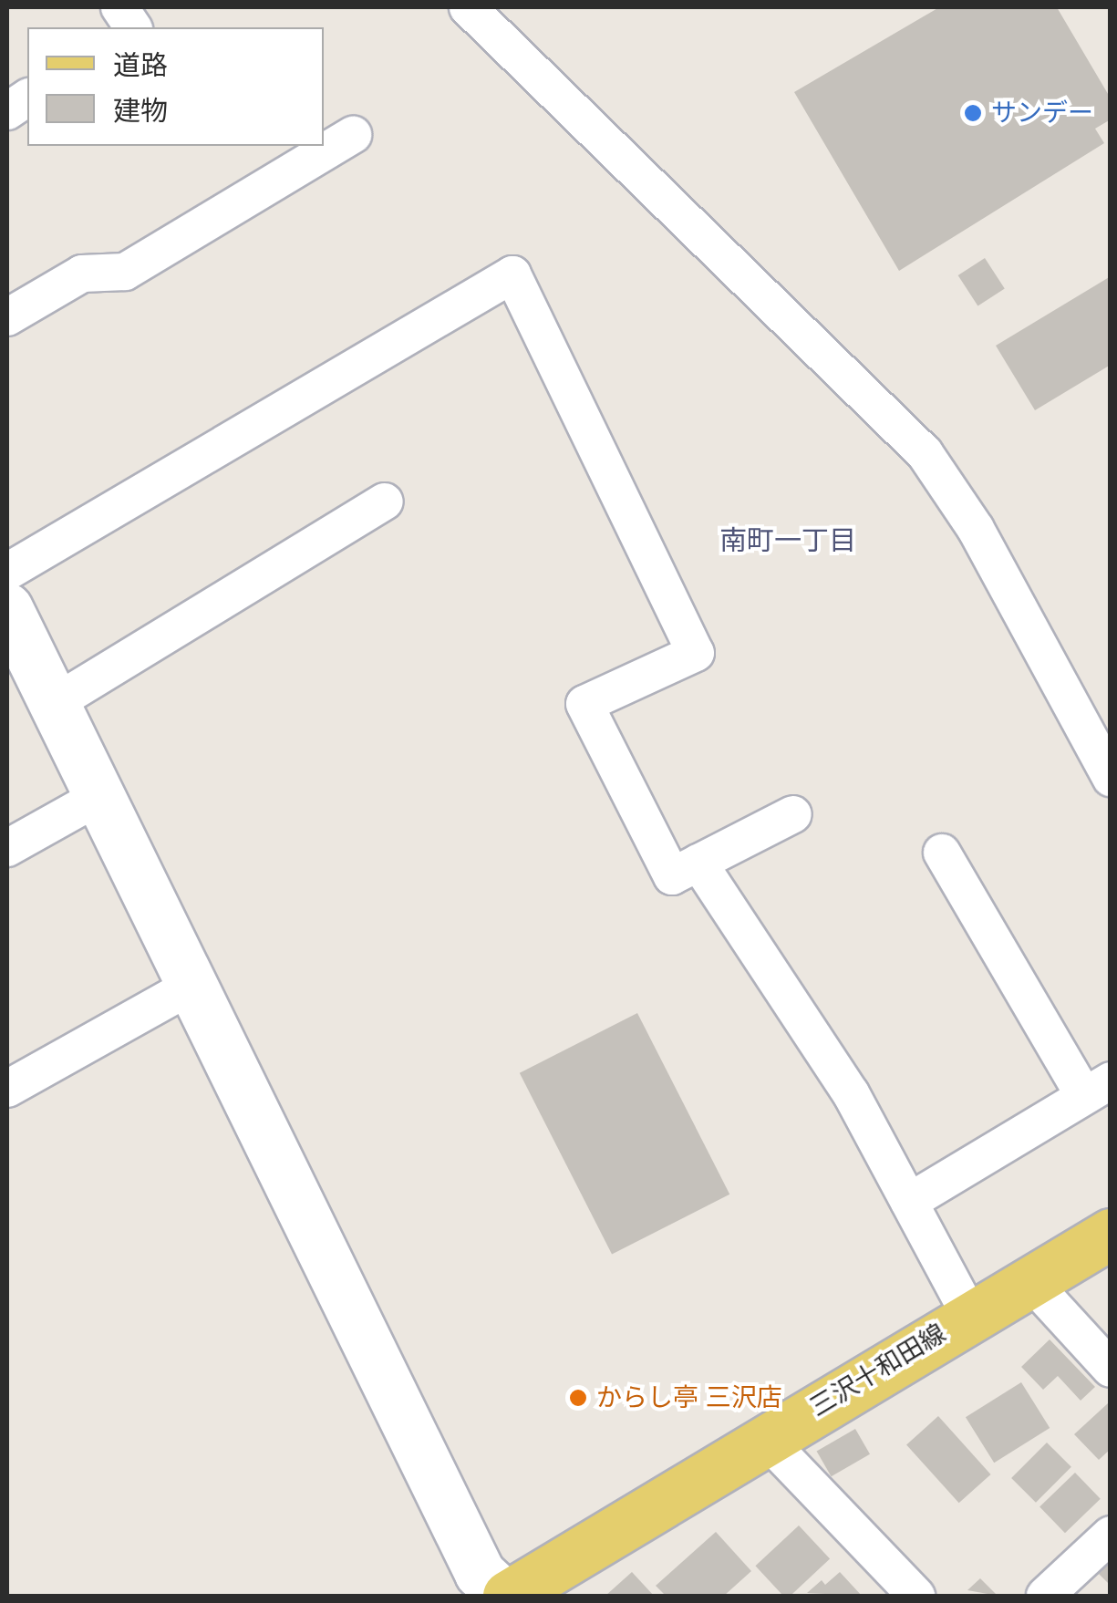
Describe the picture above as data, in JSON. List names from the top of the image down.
{
  "streets": {
    "main road": ["三沢十和田線"]
  },
  "districts": ["南町一丁目"],
  "places": ["サンデー", "からし亭 三沢店"],
  "legend": ["道路", "建物"]
}
